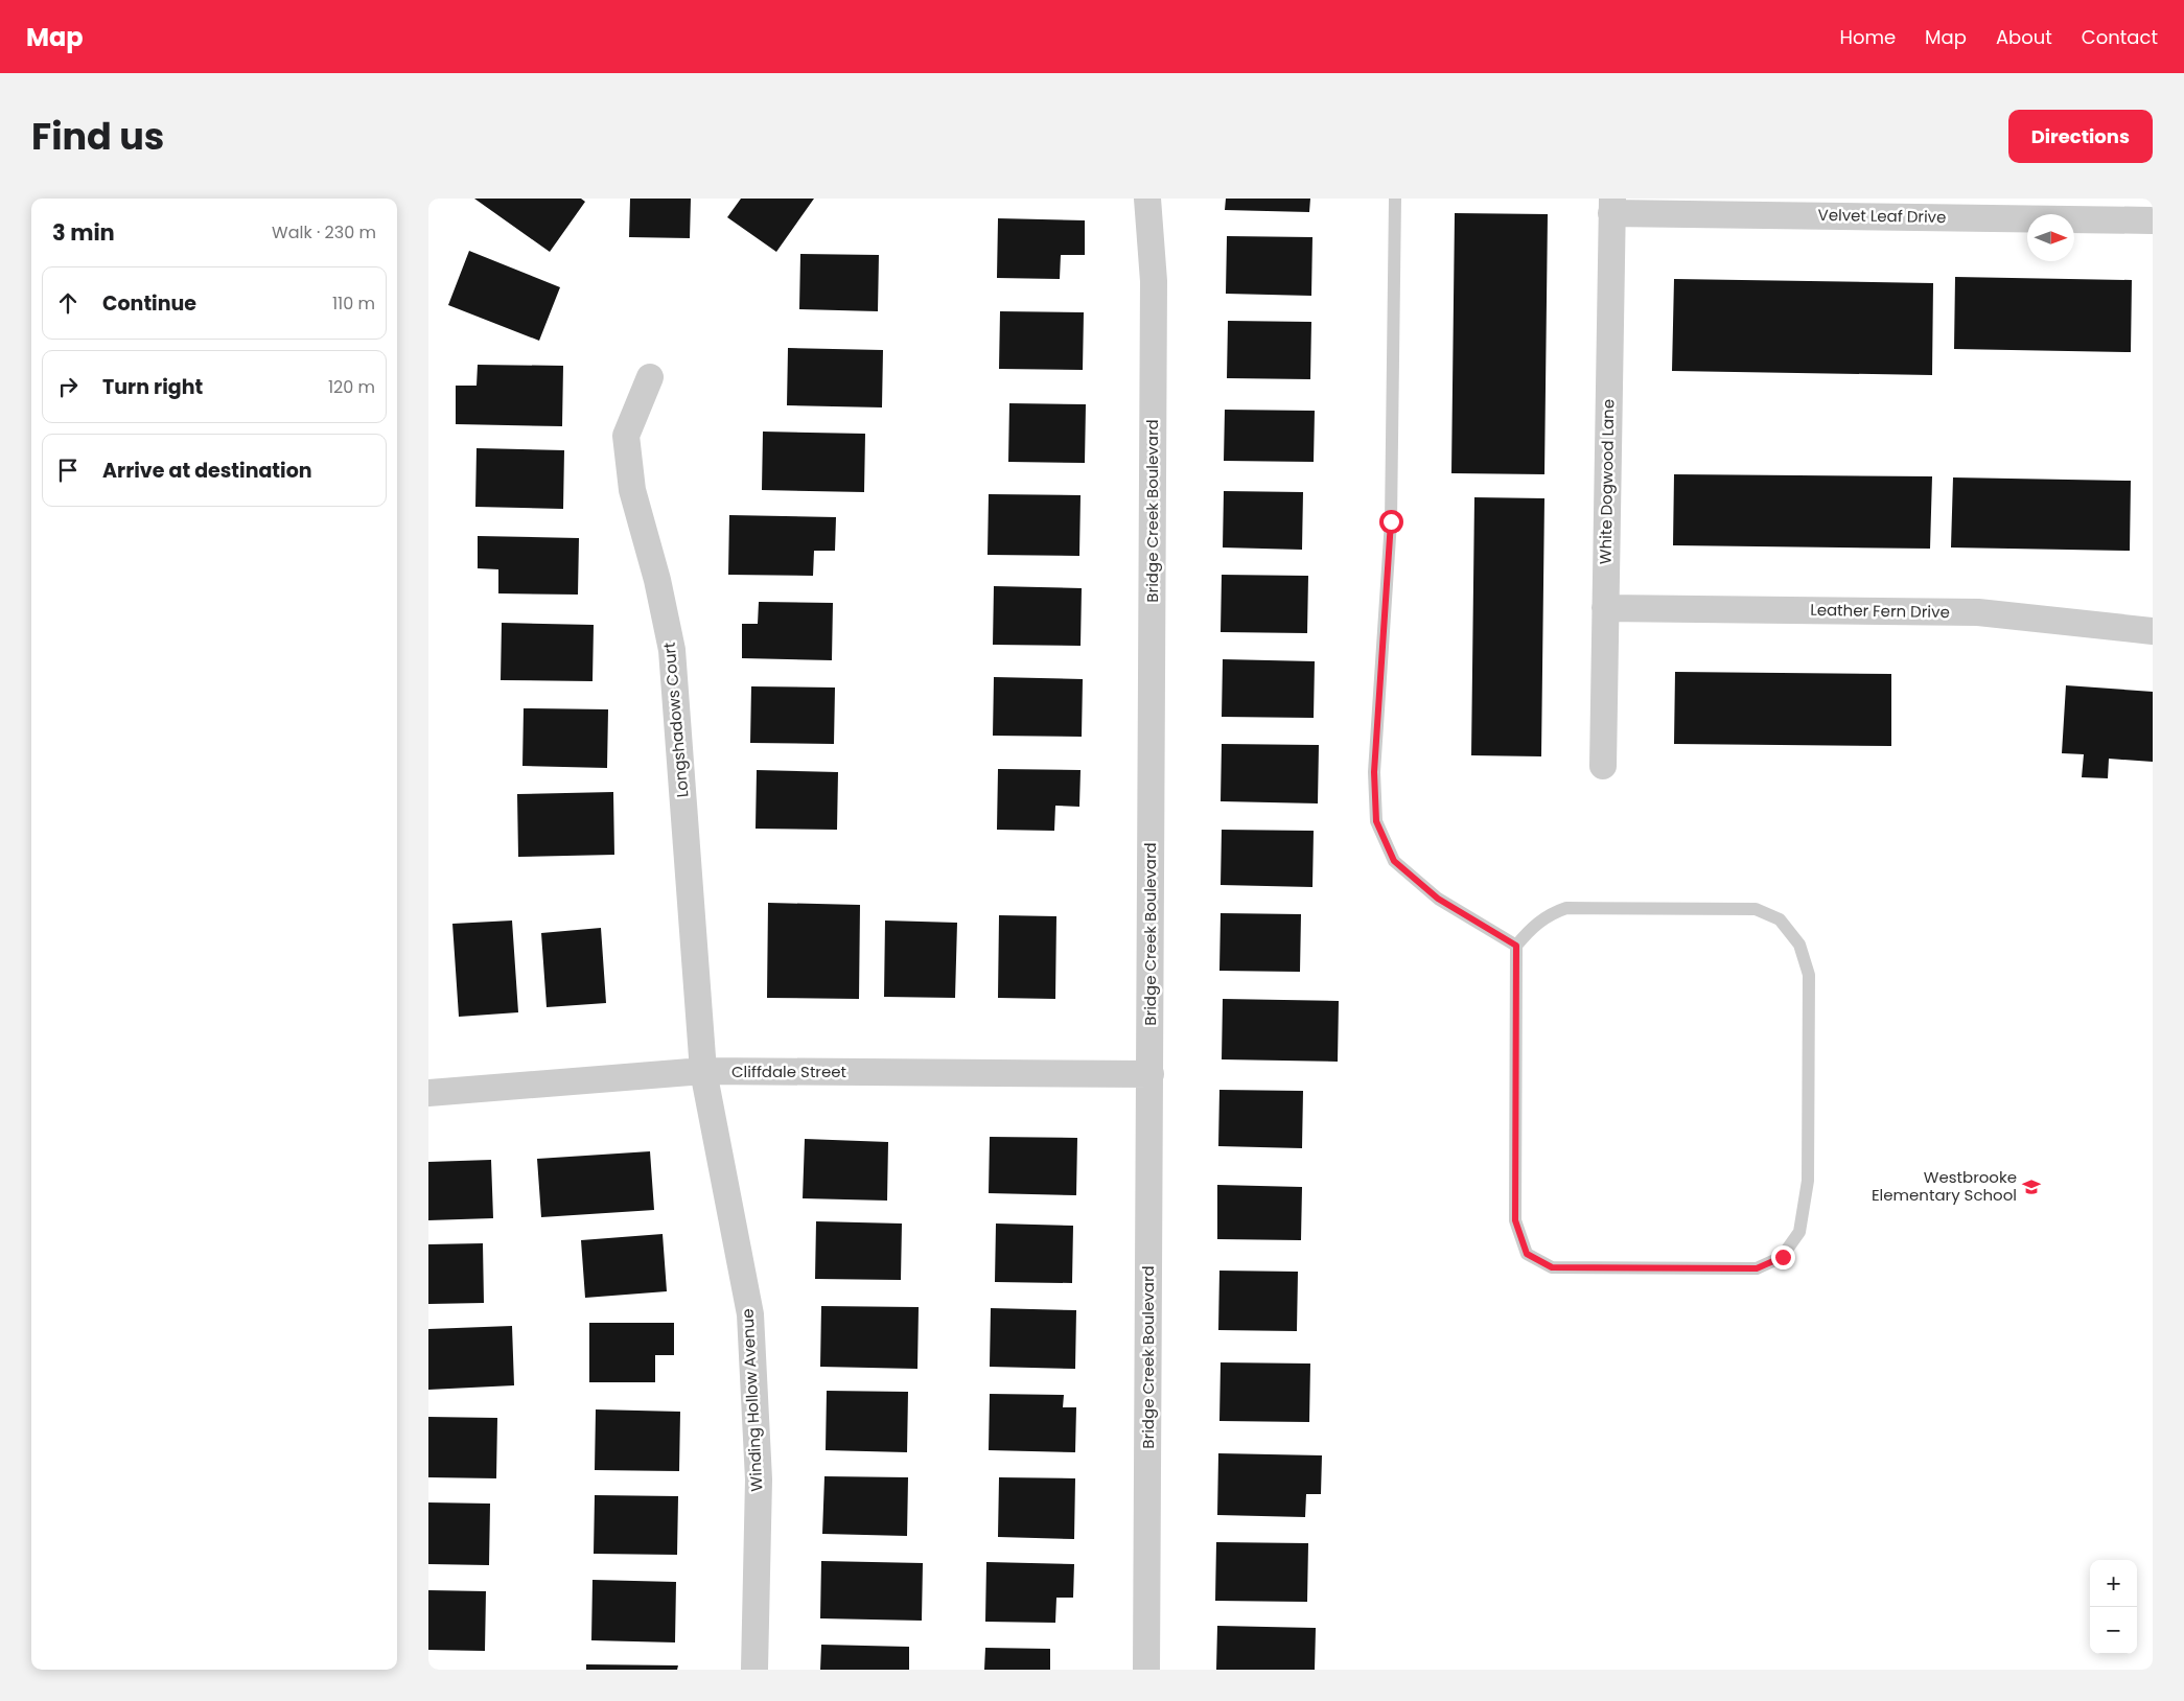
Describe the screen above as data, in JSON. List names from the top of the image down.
{
  "streets": {
    "street": [
      "Velvet Leaf Drive",
      "White Dogwood Lane",
      "Bridge Creek Boulevard",
      "Leather Fern Drive",
      "Longshadows Court",
      "Cliffdale Street",
      "Winding Hollow Avenue"
    ]
  },
  "crossings": [
    ["Velvet Leaf Drive", "White Dogwood Lane"],
    ["White Dogwood Lane", "Leather Fern Drive"],
    ["Bridge Creek Boulevard", "Cliffdale Street"],
    ["Longshadows Court", "Cliffdale Street"],
    ["Longshadows Court", "Winding Hollow Avenue"],
    ["Cliffdale Street", "Winding Hollow Avenue"]
  ],
  "places": {
    "school or university": ["Westbrooke Elementary School"]
  },
  "north": "right",
  "page": {
    "header": "Map",
    "nav": [
      "Home",
      "Map",
      "About",
      "Contact"
    ],
    "title": "Find us",
    "buttons": "Directions",
    "heading": ["3 min", "Walk · 230 m"],
    "list": [
      ["Continue", "110 m"],
      ["Turn right", "120 m"],
      "Arrive at destination"
    ],
    "map_buttons": ["+", "−"]
  }
}
